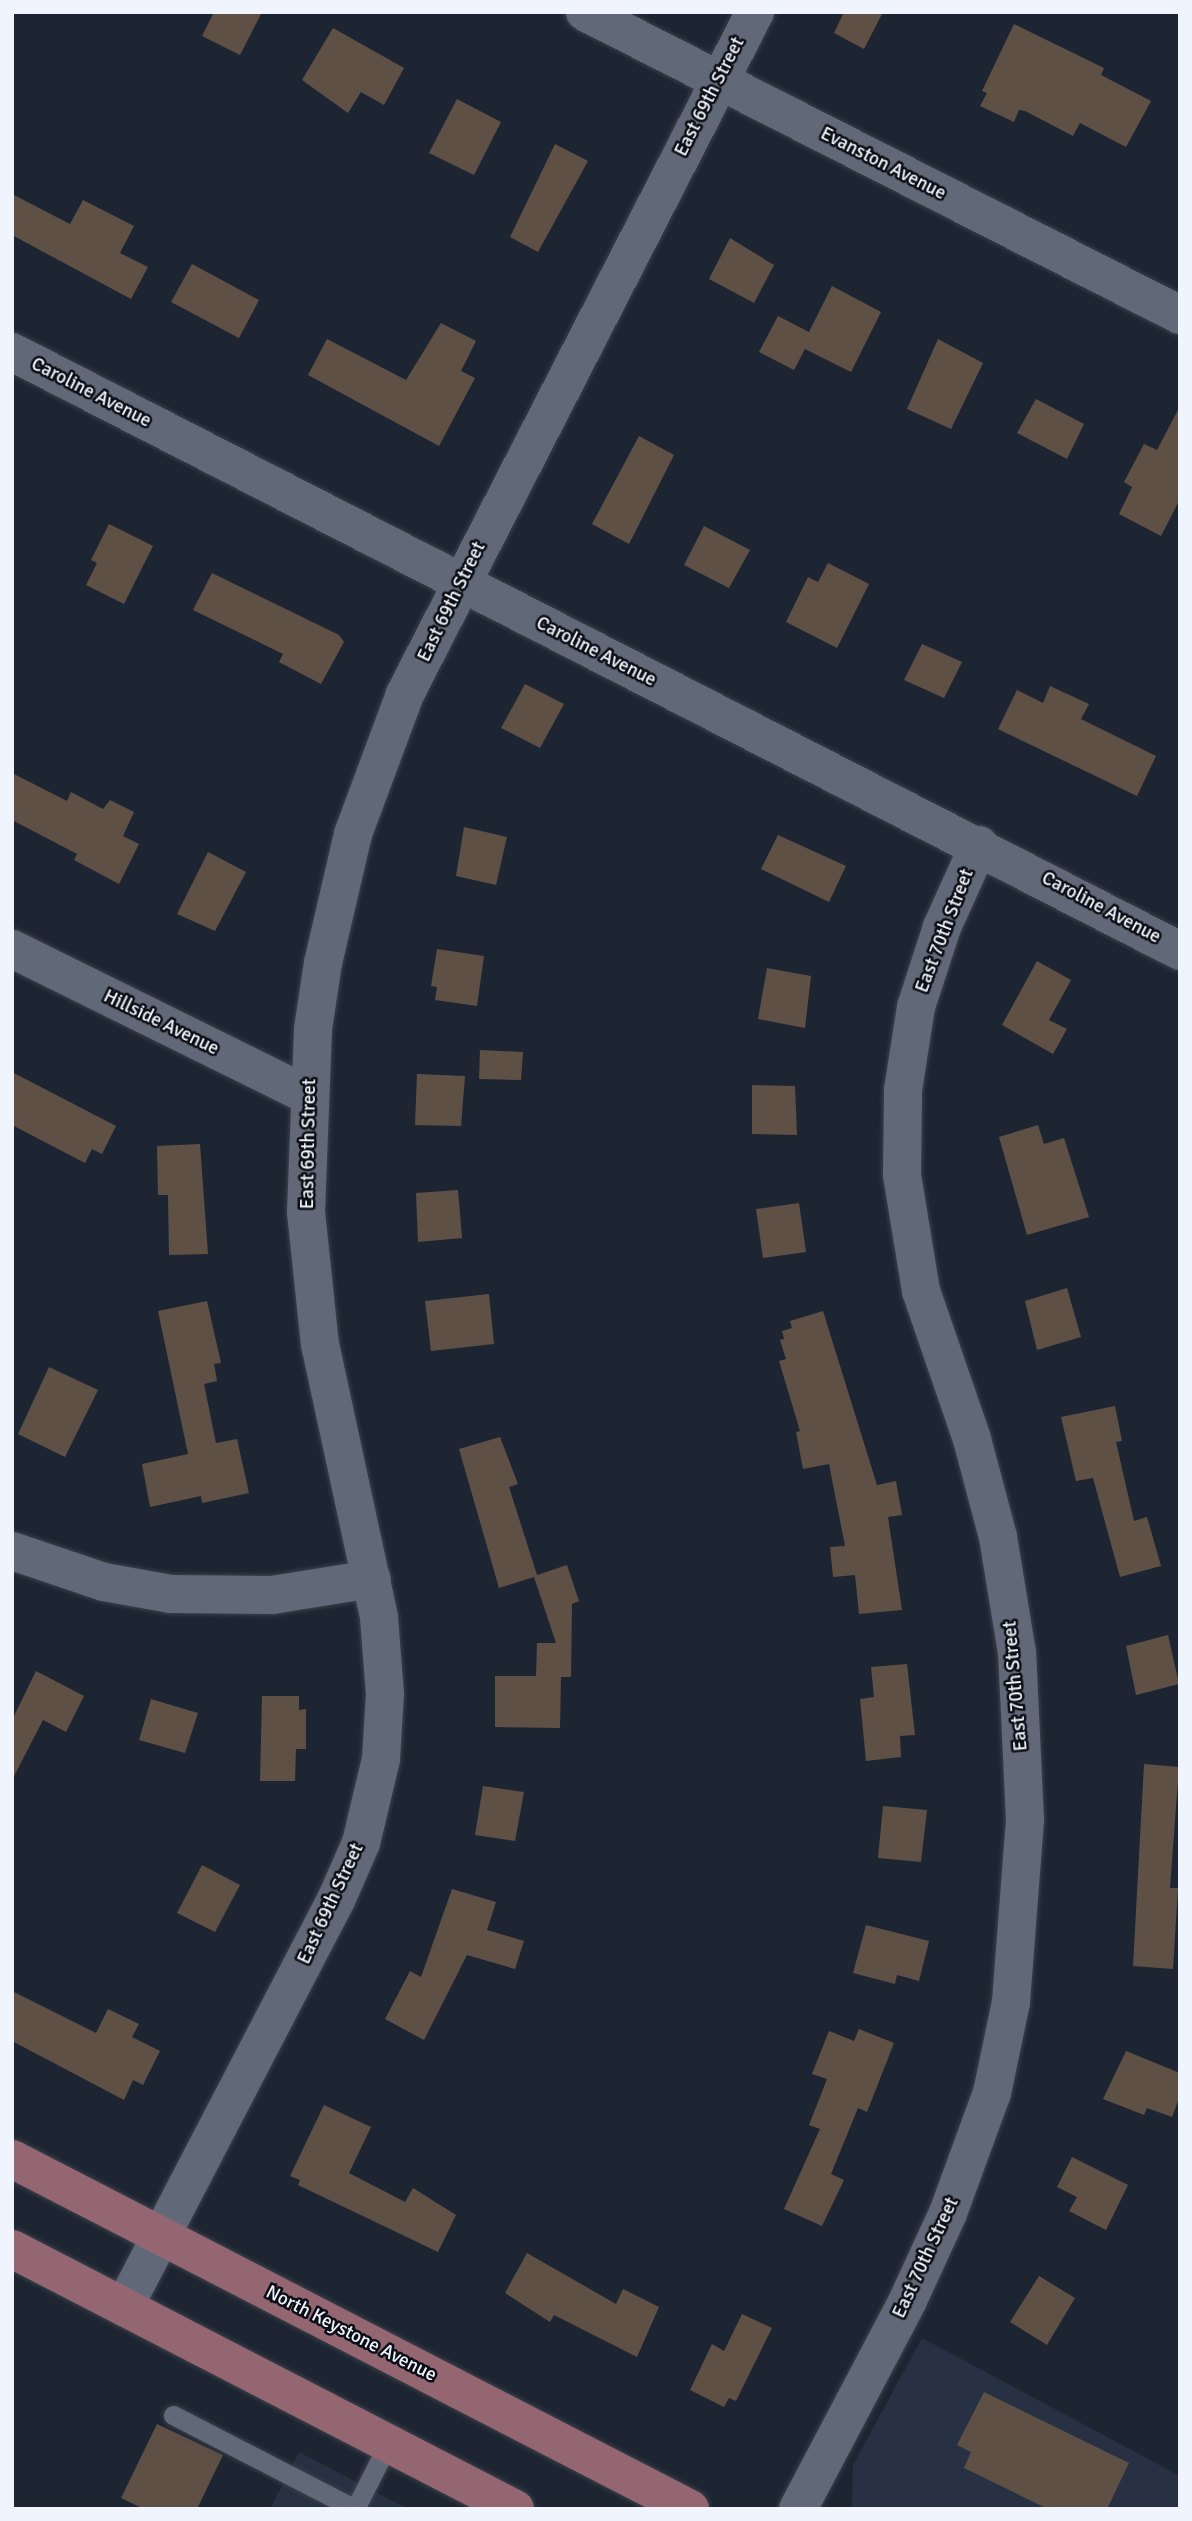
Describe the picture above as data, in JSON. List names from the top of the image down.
{
  "streets": {
    "main road": ["North Keystone Avenue"],
    "street": [
      "East 69th Street",
      "Evanston Avenue",
      "Caroline Avenue",
      "East 70th Street",
      "Hillside Avenue"
    ]
  },
  "crossings": [
    ["East 69th Street", "Evanston Avenue"],
    ["East 69th Street", "Caroline Avenue"],
    ["East 69th Street", "Hillside Avenue"],
    ["East 69th Street", "North Keystone Avenue"],
    ["Caroline Avenue", "East 70th Street"]
  ]
}
